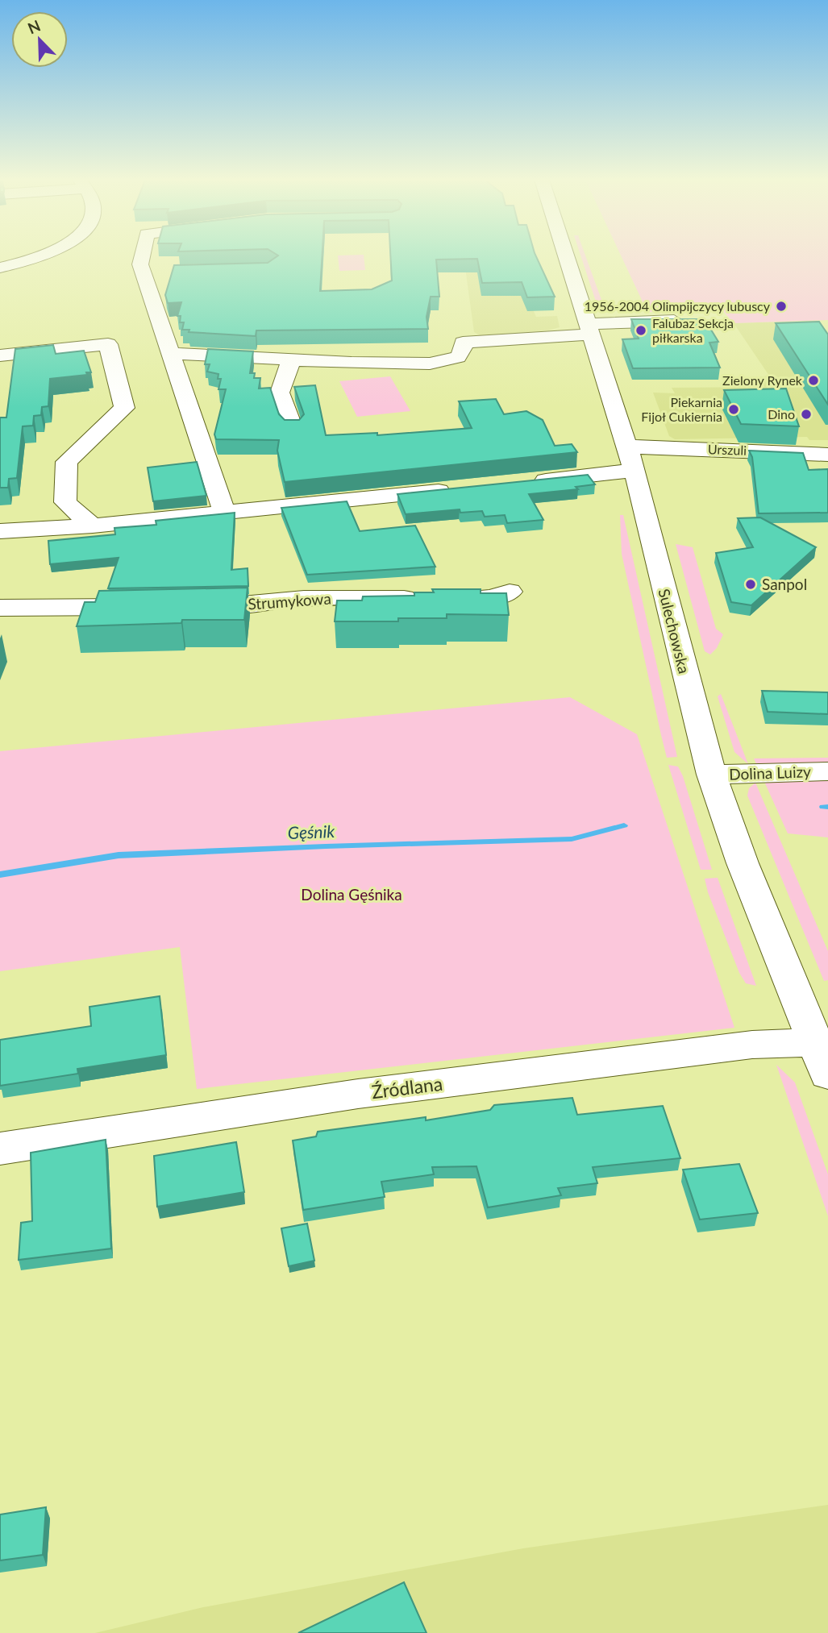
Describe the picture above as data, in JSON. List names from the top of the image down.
{
  "streets": {
    "street": [
      "Urszuli",
      "Strumykowa",
      "Sulechowska",
      "Dolina Luizy",
      "Źródlana"
    ]
  },
  "crossings": [
    ["Urszuli", "Sulechowska"],
    ["Sulechowska", "Dolina Luizy"],
    ["Sulechowska", "Źródlana"]
  ],
  "water": ["Gęśnik"],
  "parks": ["Dolina Gęśnika"],
  "places": [
    "1956-2004 Olimpijczycy lubuscy",
    "Falubaz Sekcja piłkarska",
    "Zielony Rynek",
    "Piekarnia Fijoł Cukiernia",
    "Dino",
    "Sanpol"
  ],
  "north": "top left"
}
